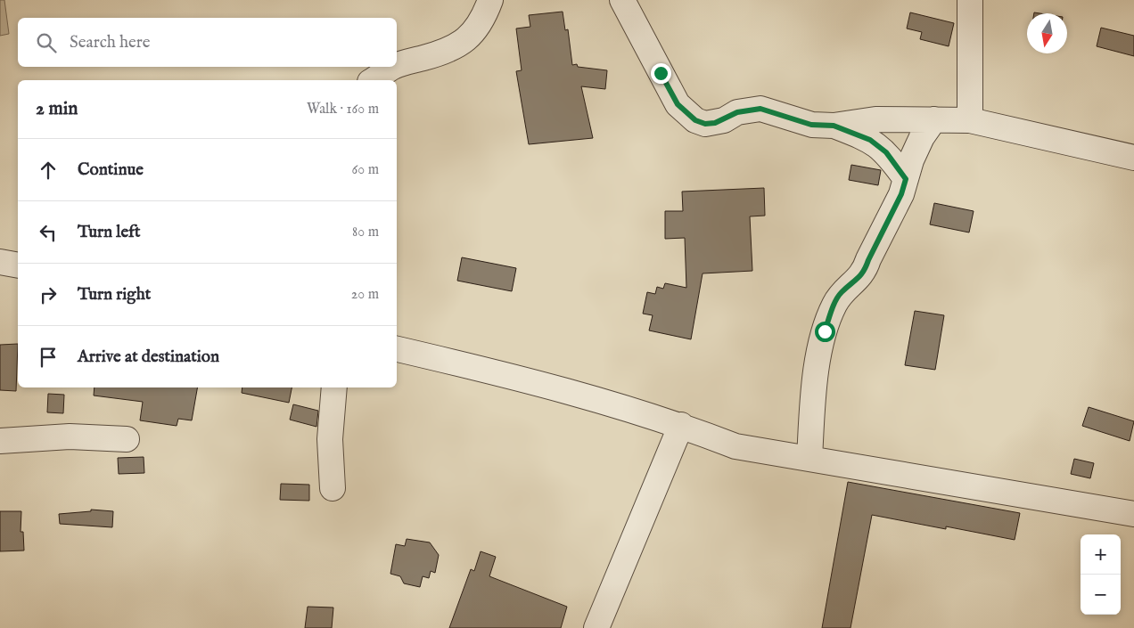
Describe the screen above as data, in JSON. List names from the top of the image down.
{
  "north": "bottom",
  "page": {
    "search": "Search here",
    "heading": ["2 min", "Walk · 160 m"],
    "list": [
      ["Continue", "60 m"],
      ["Turn left", "80 m"],
      ["Turn right", "20 m"],
      "Arrive at destination"
    ],
    "map_buttons": ["+", "−"]
  }
}
